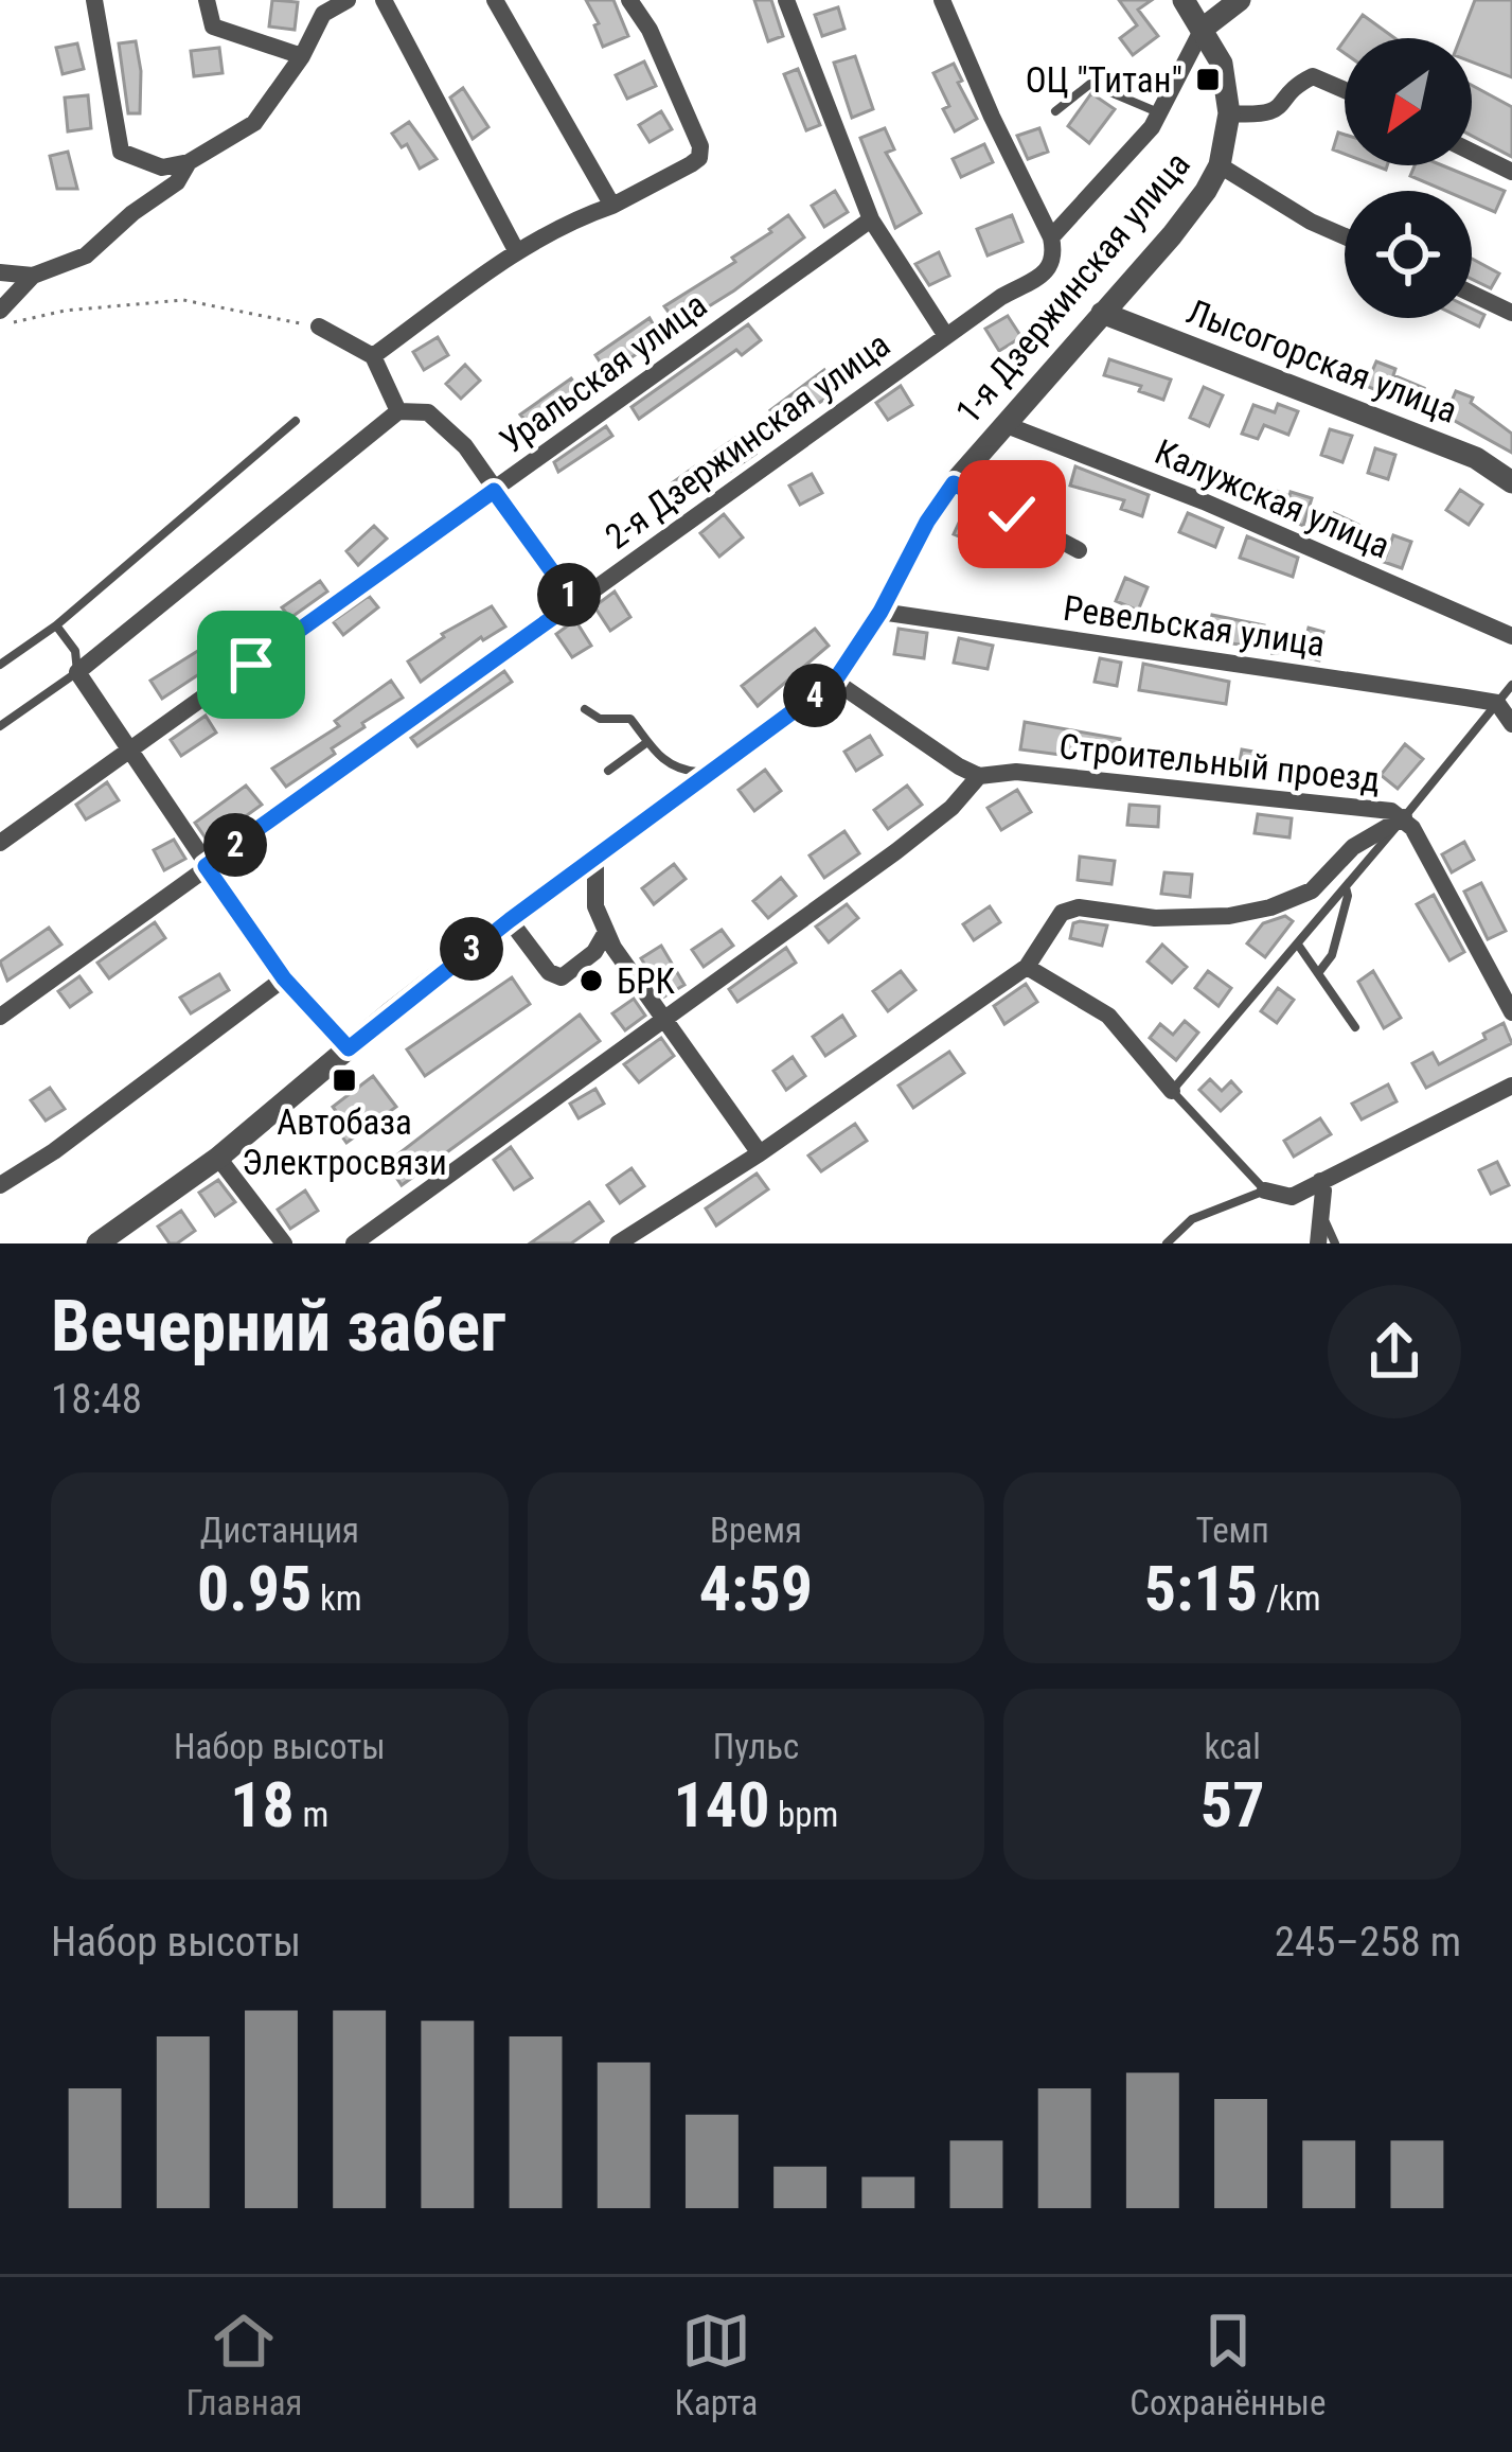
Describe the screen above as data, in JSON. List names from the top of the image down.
{
  "streets": {
    "street": [
      "1-я Дзержинская улица",
      "Лысогорская улица",
      "Уральская улица",
      "2-я Дзержинская улица",
      "Калужская улица",
      "Ревельская улица",
      "Строительный проезд"
    ]
  },
  "crossings": [
    ["1-я Дзержинская улица", "Лысогорская улица"],
    ["1-я Дзержинская улица", "Калужская улица"],
    ["1-я Дзержинская улица", "Ревельская улица"]
  ],
  "places": {
    "transit": ["ОЦ \"Титан\"", "Автобаза Электросвязи"],
    "other": ["БРК"]
  },
  "north": "bottom left",
  "page": {
    "pins": [
      "1",
      "4",
      "2",
      "3"
    ],
    "heading": ["Вечерний забег", "18:48"],
    "stats": [
      ["Дистанция", "0.95 km"],
      ["Время", "4:59"],
      ["Темп", "5:15 /km"],
      ["Набор высоты", "18 m"],
      ["Пульс", "140 bpm"],
      ["kcal", "57"]
    ],
    "chart": ["Набор высоты", "245–258 m"],
    "tabs": ["Главная", "Карта", "Сохранённые"]
  }
}
